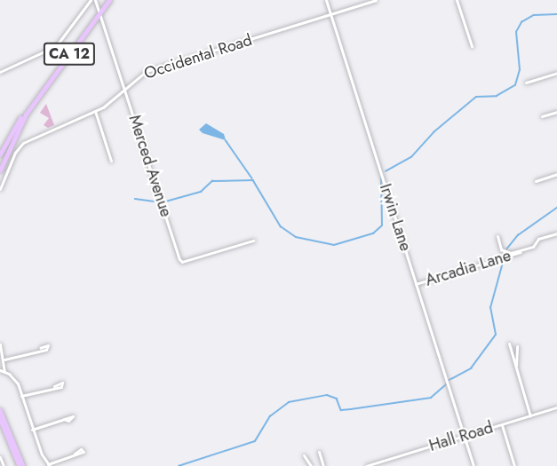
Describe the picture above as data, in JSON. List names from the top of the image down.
{
  "streets": {
    "main road": ["CA 12"],
    "street": [
      "Occidental Road",
      "Merced Avenue",
      "Irwin Lane",
      "Arcadia Lane",
      "Hall Road"
    ]
  },
  "crossings": [
    ["CA 12", "Merced Avenue"],
    ["Occidental Road", "Merced Avenue"],
    ["Occidental Road", "Irwin Lane"],
    ["Irwin Lane", "Arcadia Lane"],
    ["Irwin Lane", "Hall Road"]
  ]
}
